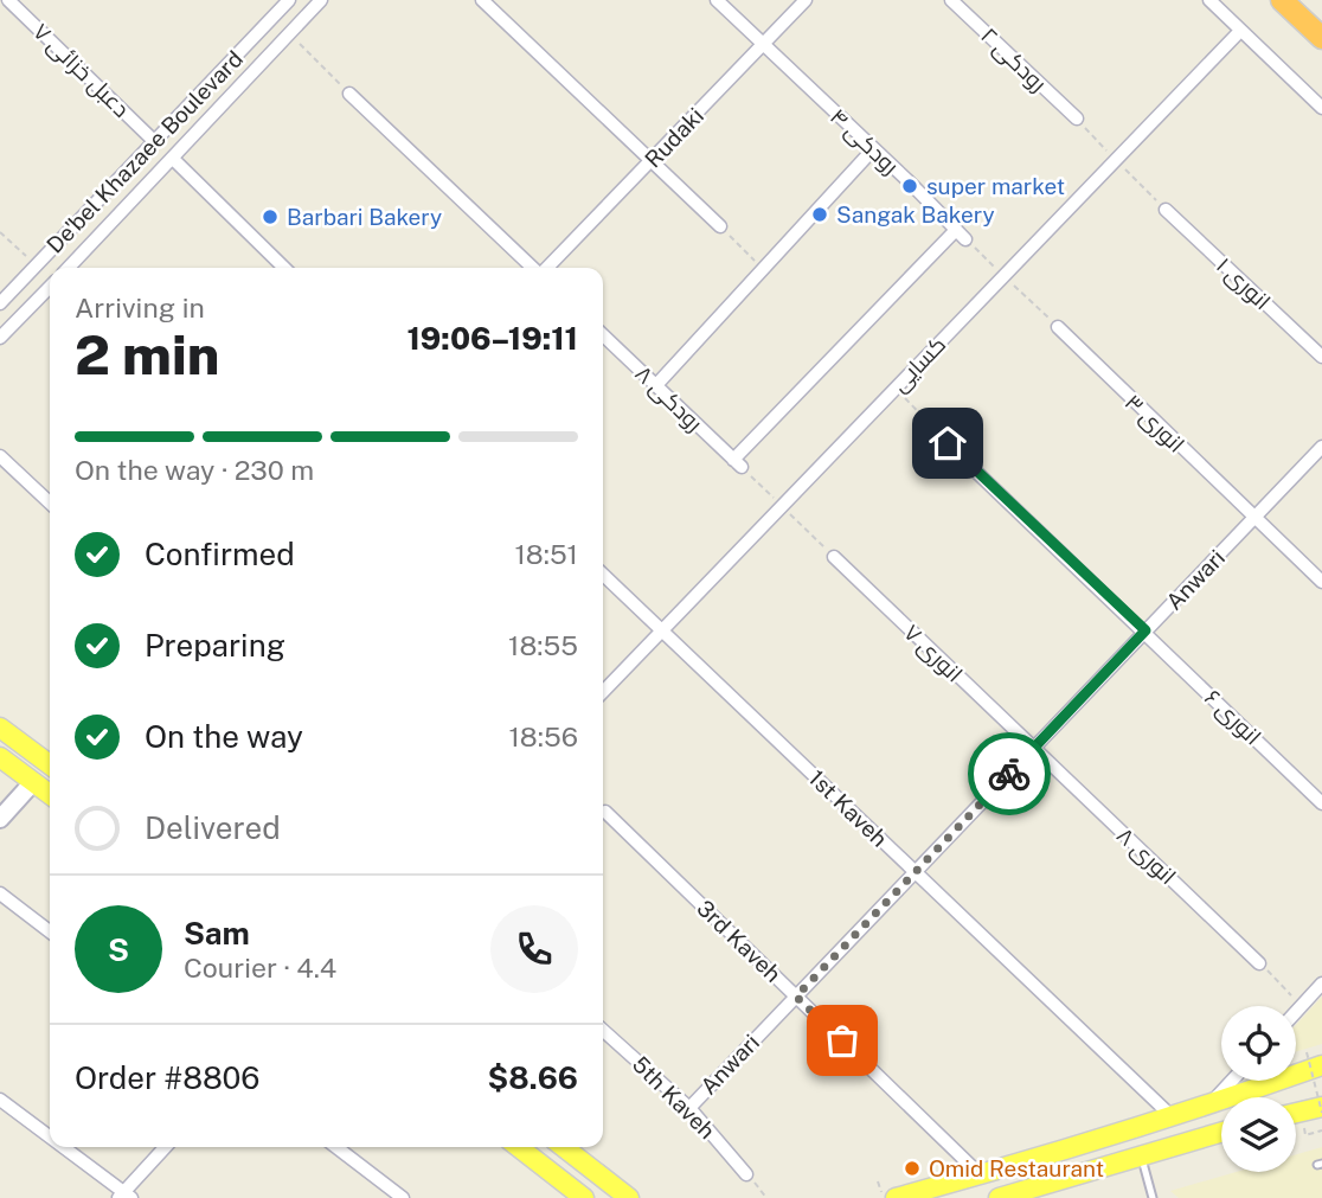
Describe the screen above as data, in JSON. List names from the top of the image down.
{
  "streets": {
    "street": [
      "رودکی ۲",
      "دعبل خزائی ۷",
      "Rudaki",
      "رودکی ۴",
      "De'bel Khazaee Boulevard",
      "انوری ۱",
      "کسایی",
      "رودکی ۸",
      "انوری ۳",
      "Anwari",
      "انوری ۷",
      "انوری ۶",
      "1st Kaveh",
      "انوری ۸",
      "3rd Kaveh",
      "5th Kaveh"
    ]
  },
  "crossings": [
    ["دعبل خزائی ۷", "De'bel Khazaee Boulevard"],
    ["Rudaki", "رودکی ۴"],
    ["رودکی ۴", "رودکی ۸"],
    ["کسایی", "1st Kaveh"],
    ["انوری ۳", "Anwari"],
    ["Anwari", "انوری ۷"],
    ["Anwari", "انوری ۶"],
    ["Anwari", "1st Kaveh"],
    ["Anwari", "انوری ۸"],
    ["Anwari", "3rd Kaveh"],
    ["Anwari", "5th Kaveh"],
    ["انوری ۷", "انوری ۸"]
  ],
  "places": [
    "super market",
    "Sangak Bakery",
    "Barbari Bakery",
    "Omid Restaurant"
  ],
  "page": {
    "heading": ["2 min", "Arriving in", "19:06–19:11"],
    "panel": [
      "Sam",
      "Courier · 4.4",
      "Order #8806",
      "$8.66"
    ],
    "bar": "On the way · 230 m",
    "list": [
      ["Confirmed", "18:51"],
      ["Preparing", "18:55"],
      ["On the way", "18:56"],
      "Delivered"
    ],
    "round": "S"
  }
}
